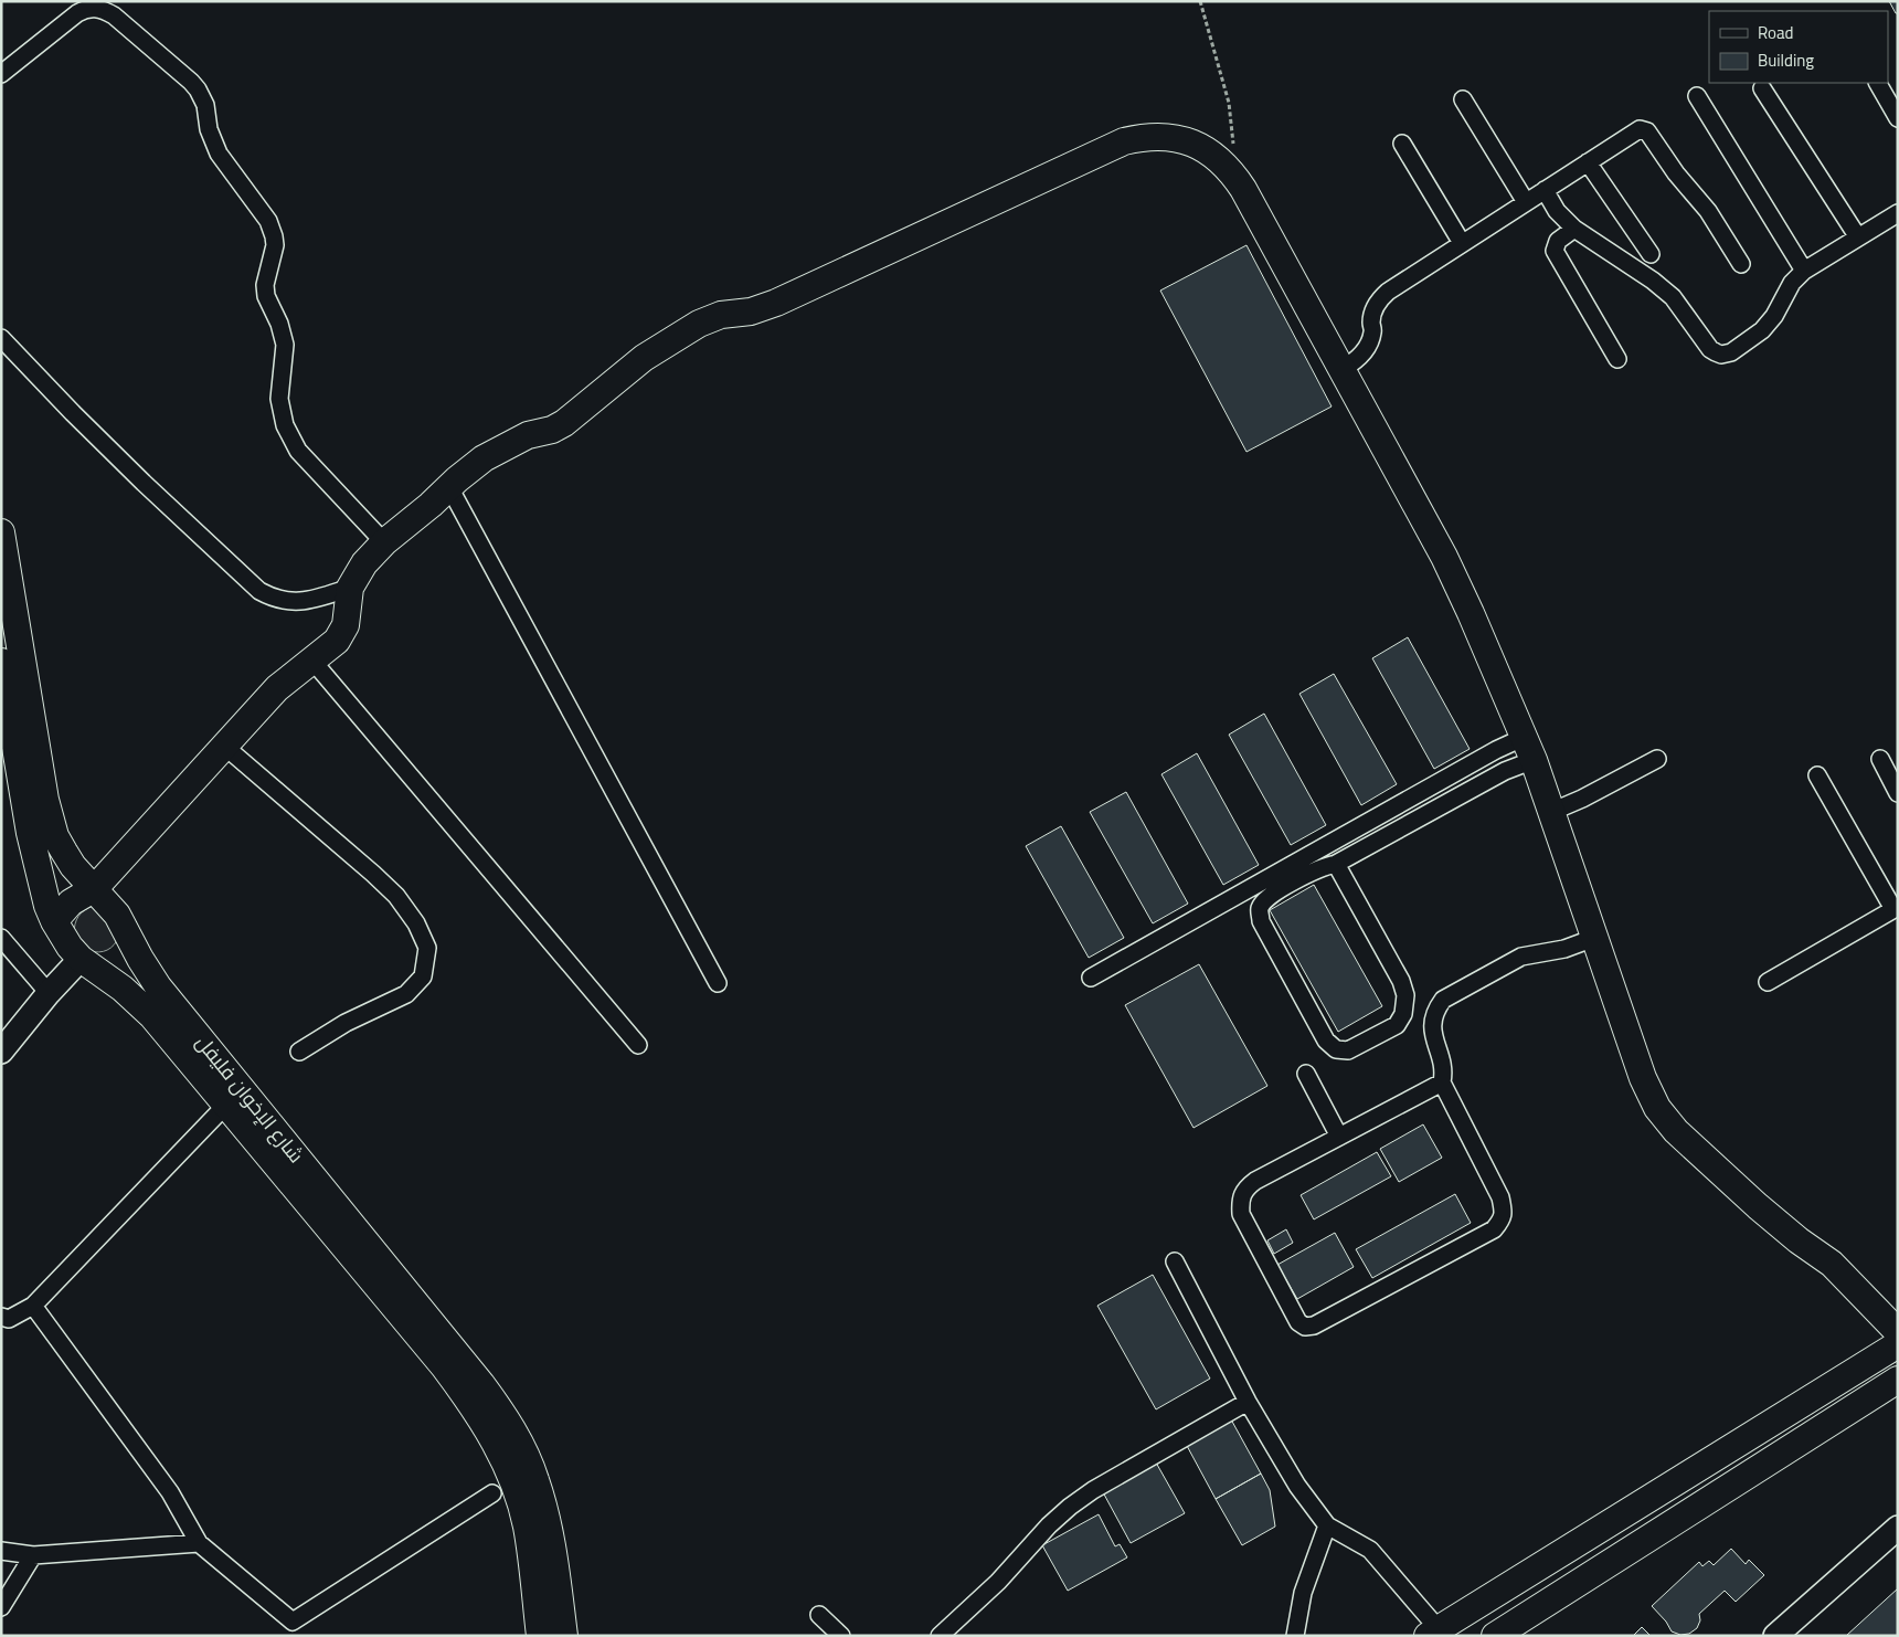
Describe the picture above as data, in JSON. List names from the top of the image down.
{
  "streets": {
    "main road": ["شارع الإخوان فليفل"]
  },
  "legend": ["Road", "Building"]
}
